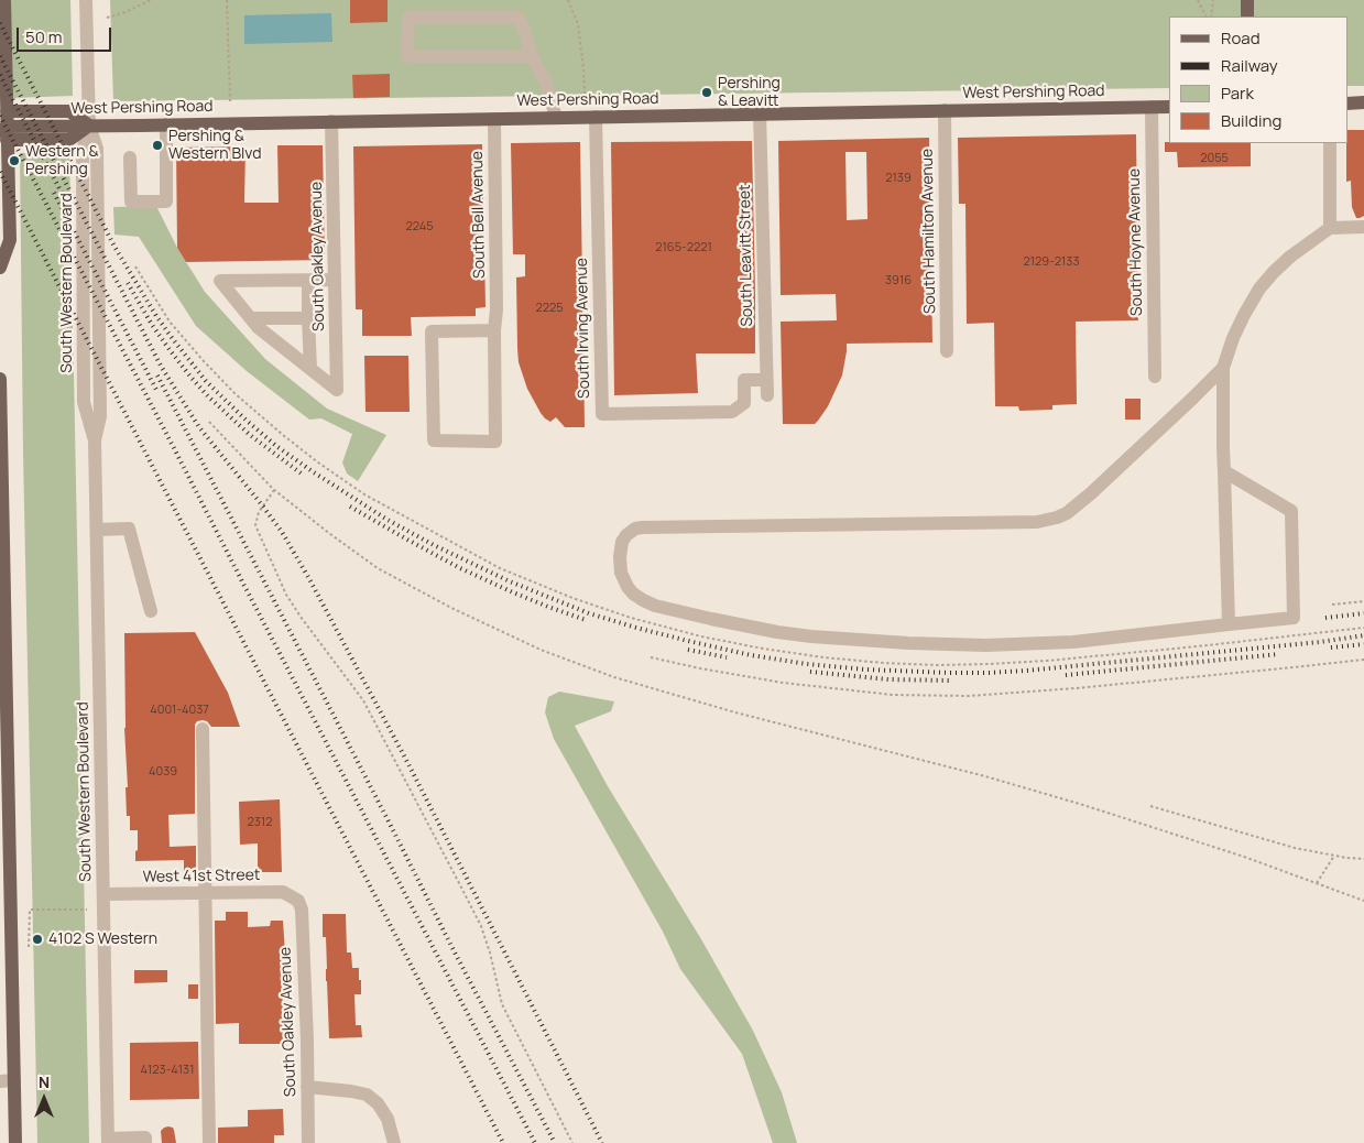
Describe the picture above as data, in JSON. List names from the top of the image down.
{
  "streets": {
    "main road": ["West Pershing Road"],
    "street": [
      "South Bell Avenue",
      "South Hamilton Avenue",
      "South Hoyne Avenue",
      "South Leavitt Street",
      "South Oakley Avenue",
      "South Western Boulevard",
      "South Irving Avenue",
      "West 41st Street"
    ]
  },
  "crossings": [
    ["West Pershing Road", "South Bell Avenue"],
    ["West Pershing Road", "South Hamilton Avenue"],
    ["West Pershing Road", "South Hoyne Avenue"],
    ["West Pershing Road", "South Leavitt Street"],
    ["West Pershing Road", "South Oakley Avenue"],
    ["West Pershing Road", "South Western Boulevard"],
    ["West Pershing Road", "South Irving Avenue"],
    ["South Leavitt Street", "South Irving Avenue"],
    ["South Oakley Avenue", "West 41st Street"],
    ["South Western Boulevard", "West 41st Street"]
  ],
  "places": [
    "Pershing & Leavitt",
    "Pershing & Western Blvd",
    "Western & Pershing",
    "4102 S Western"
  ],
  "house_numbers": [
    "2055",
    "2139",
    "2245",
    "2165-2221",
    "2129-2133",
    "3916",
    "2225",
    "4001-4037",
    "4039",
    "2312",
    "4123-4131"
  ],
  "legend": [
    "Road",
    "Railway",
    "Park",
    "Building"
  ],
  "scale_bar": "50 m",
  "north": "top"
}
